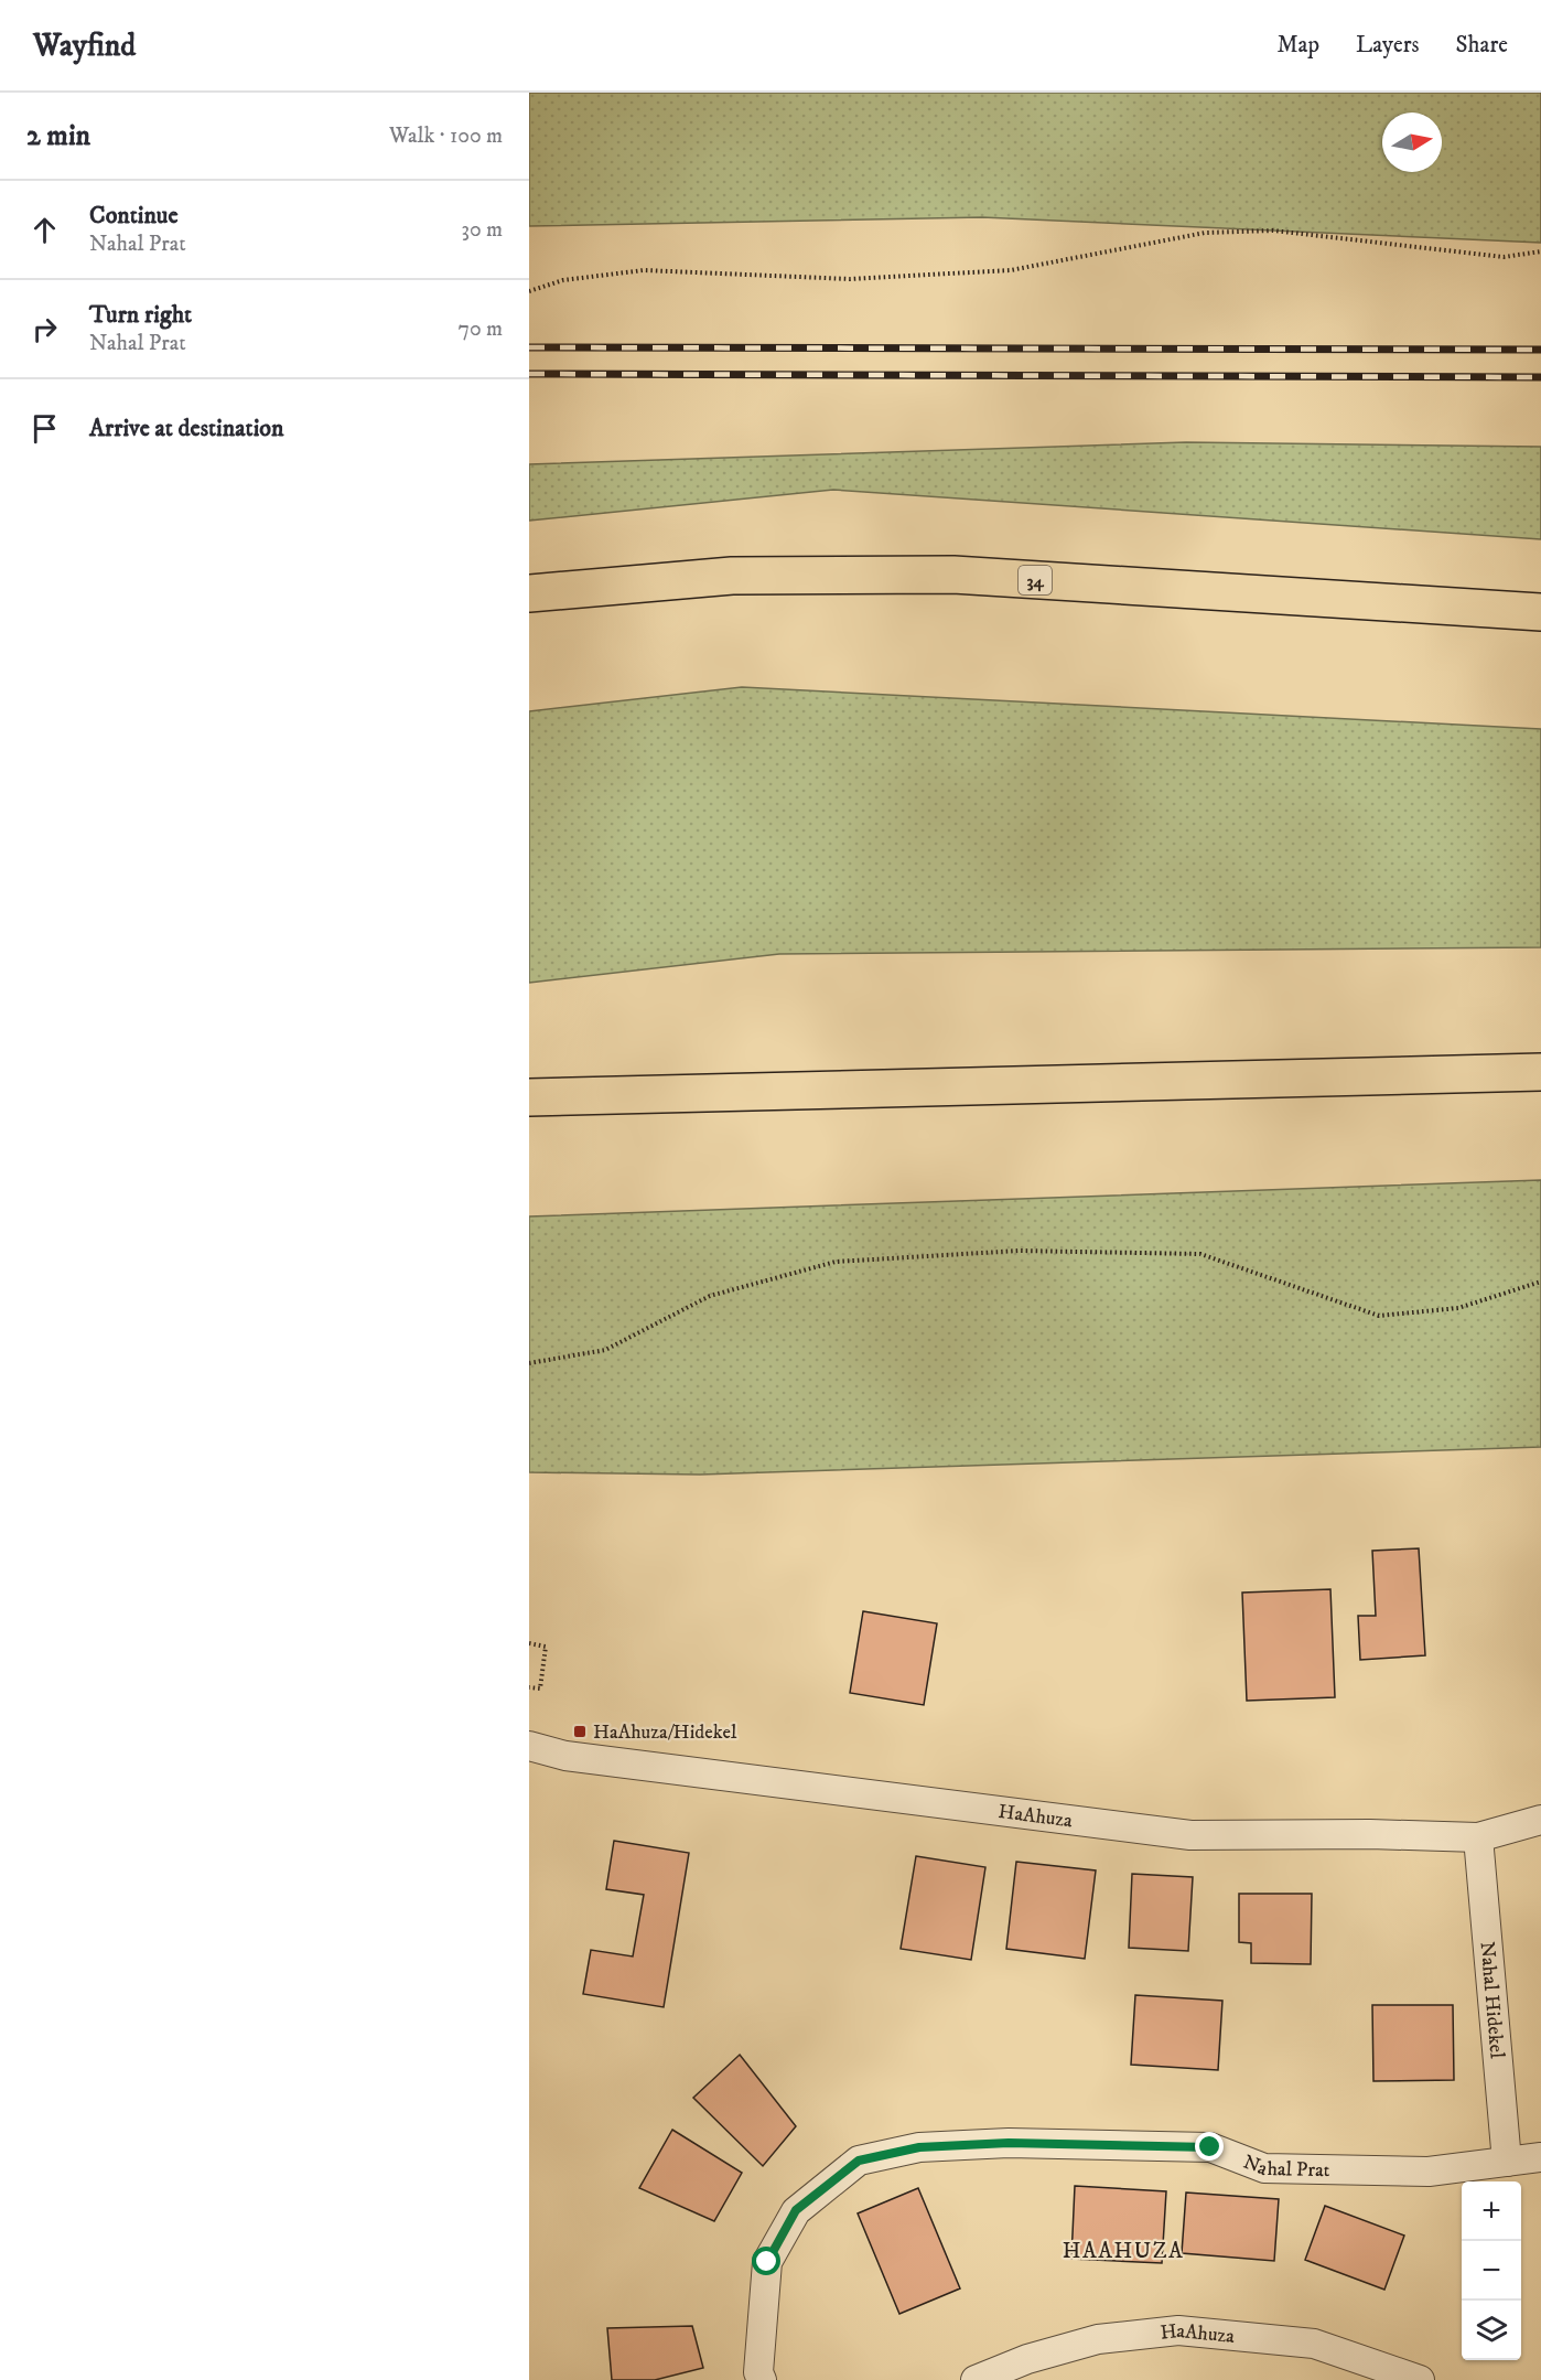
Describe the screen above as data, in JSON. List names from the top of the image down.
{
  "streets": {
    "highway": ["34"],
    "street": ["HaAhuza", "Nahal Hidekel", "Nahal Prat"]
  },
  "crossings": [
    ["HaAhuza", "Nahal Hidekel"],
    ["Nahal Hidekel", "Nahal Prat"]
  ],
  "districts": ["HAAHUZA"],
  "places": {
    "transit": ["HaAhuza/Hidekel"]
  },
  "north": "right",
  "page": {
    "header": "Wayfind",
    "nav": ["Map", "Layers", "Share"],
    "heading": ["2 min", "Walk · 100 m"],
    "list": [
      ["Continue", "Nahal Prat", "30 m"],
      ["Turn right", "Nahal Prat", "70 m"],
      "Arrive at destination"
    ],
    "map_buttons": ["+", "−"]
  }
}
